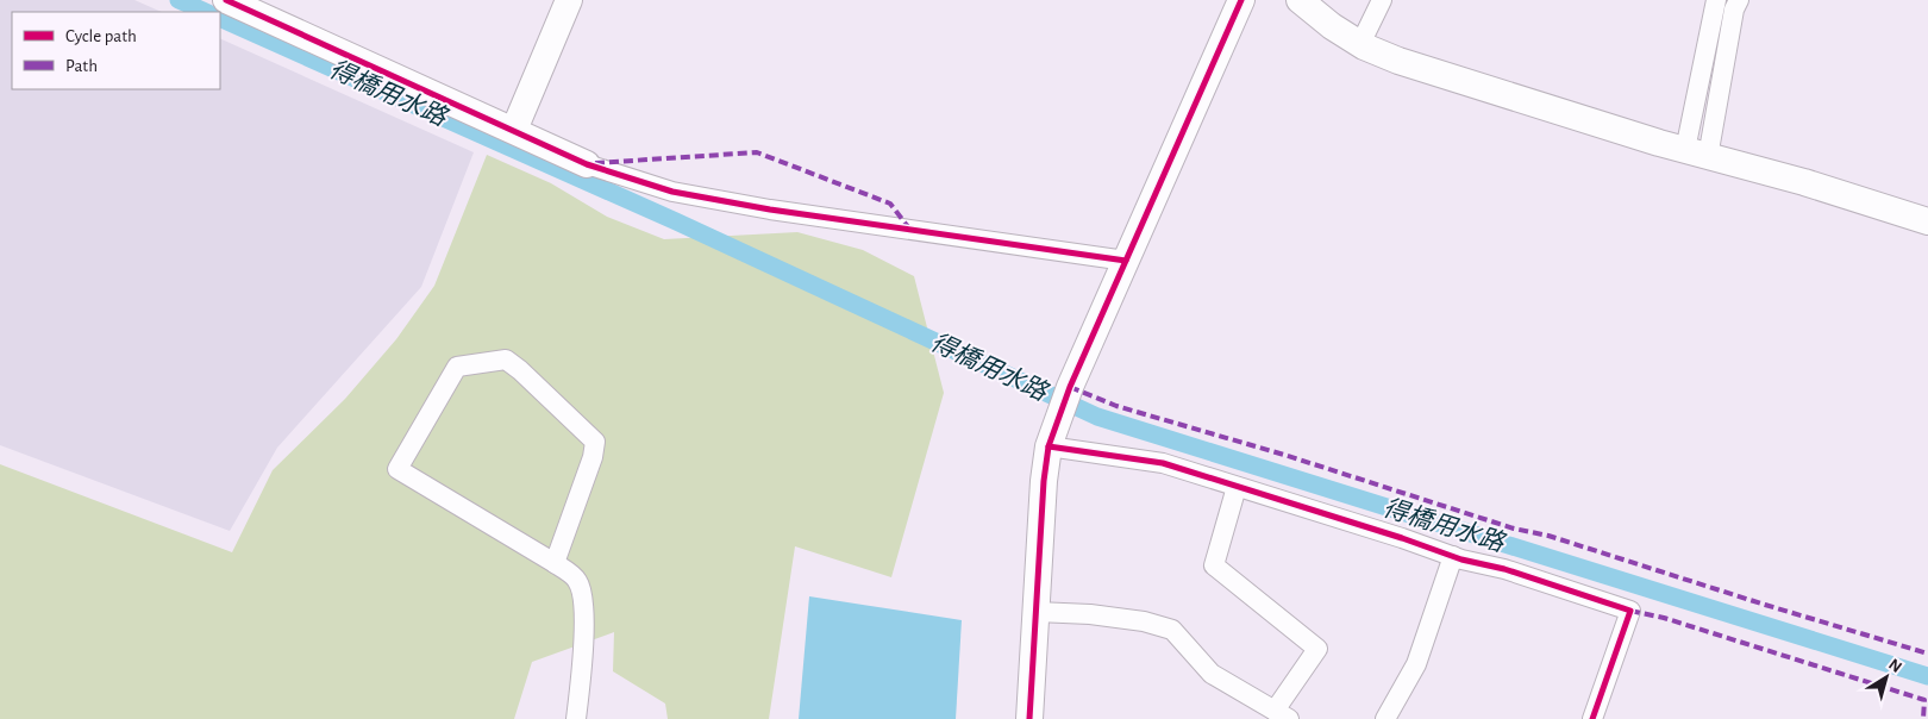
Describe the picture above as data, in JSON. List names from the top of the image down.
{
  "water": ["得橋用水路"],
  "legend": ["Cycle path", "Path"],
  "north": "top right"
}
